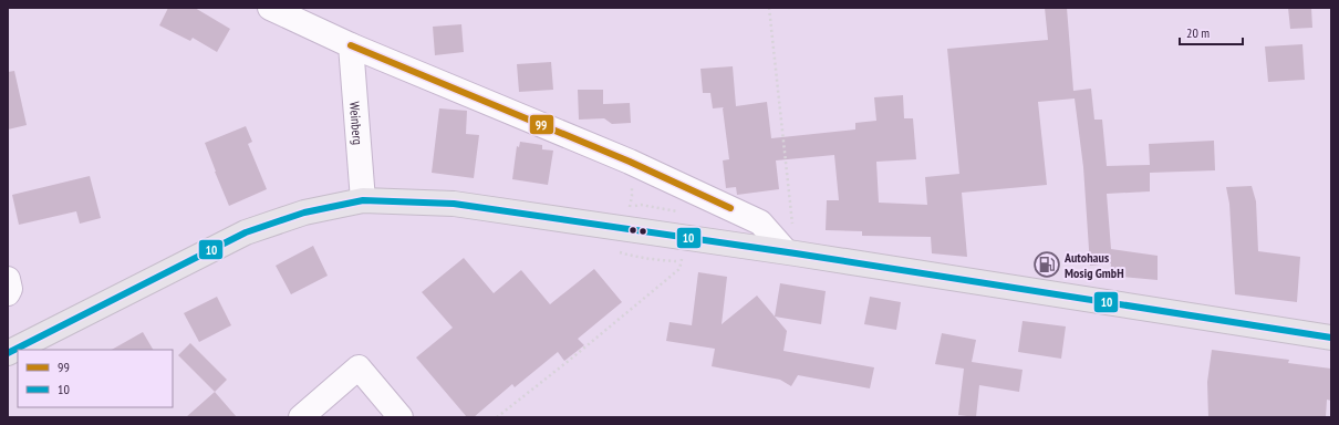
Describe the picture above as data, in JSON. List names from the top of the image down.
{
  "streets": {
    "street": ["Weinberg"]
  },
  "places": {
    "fuel station": ["Autohaus Mosig GmbH"]
  },
  "lines": ["transit line 99", "transit line 10"],
  "legend": ["99", "10"],
  "scale_bar": "20 m"
}
